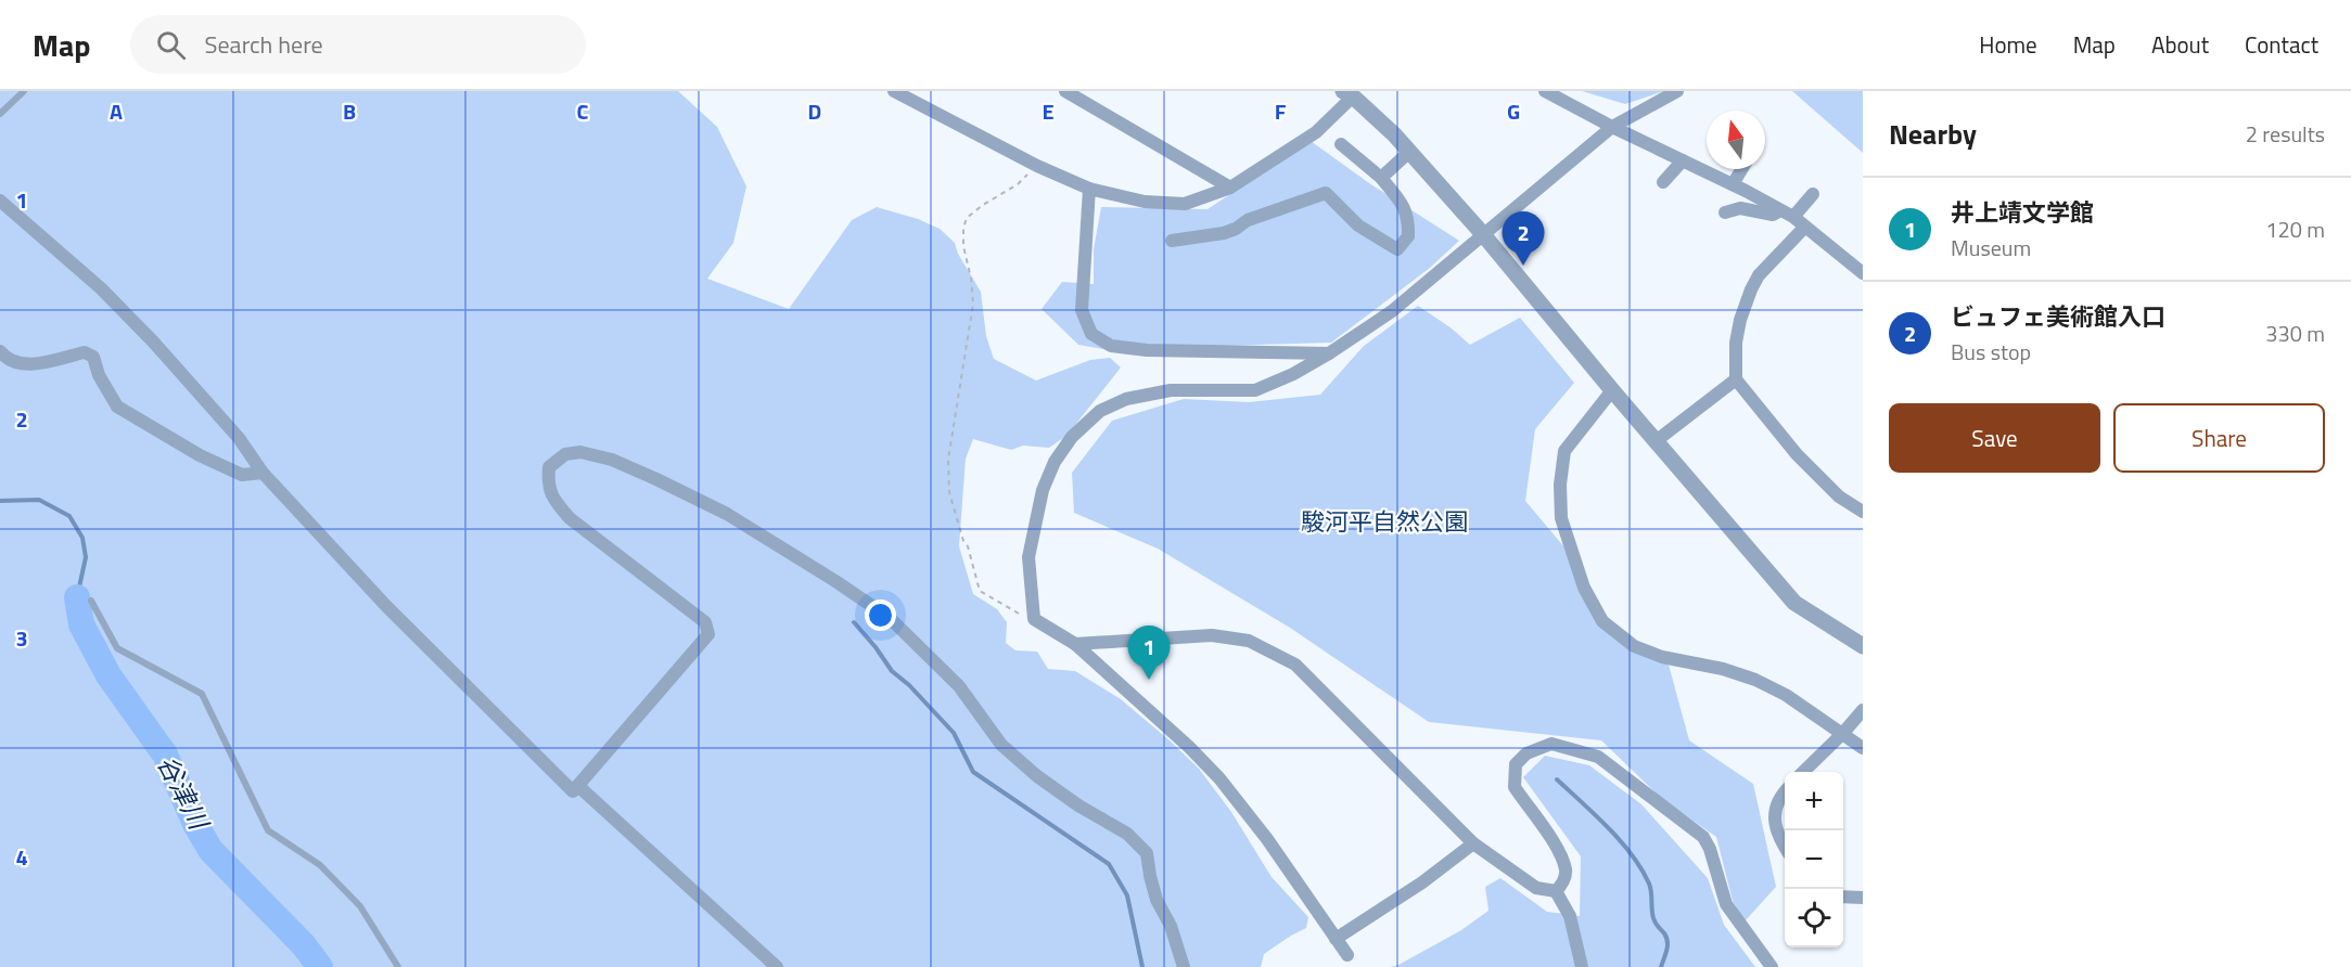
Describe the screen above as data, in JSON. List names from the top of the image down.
{
  "water": ["谷津川"],
  "parks": ["駿河平自然公園"],
  "north": "top",
  "page": {
    "header": "Map",
    "search": "Search here",
    "nav": [
      "Home",
      "Map",
      "About",
      "Contact"
    ],
    "heading": ["Nearby", "2 results"],
    "list": [
      {
        "mark": "1",
        "name": "井上靖文学館",
        "note": "Museum",
        "value": "120 m"
      },
      {
        "mark": "2",
        "name": "ビュフェ美術館入口",
        "note": "Bus stop",
        "value": "330 m"
      }
    ],
    "pins": ["2", "1"],
    "buttons": ["Save", "Share"],
    "map_buttons": ["+", "−"]
  },
  "grid": {
    "columns": [
      "A",
      "B",
      "C",
      "D",
      "E",
      "F",
      "G"
    ],
    "rows": [
      "1",
      "2",
      "3",
      "4"
    ]
  }
}
